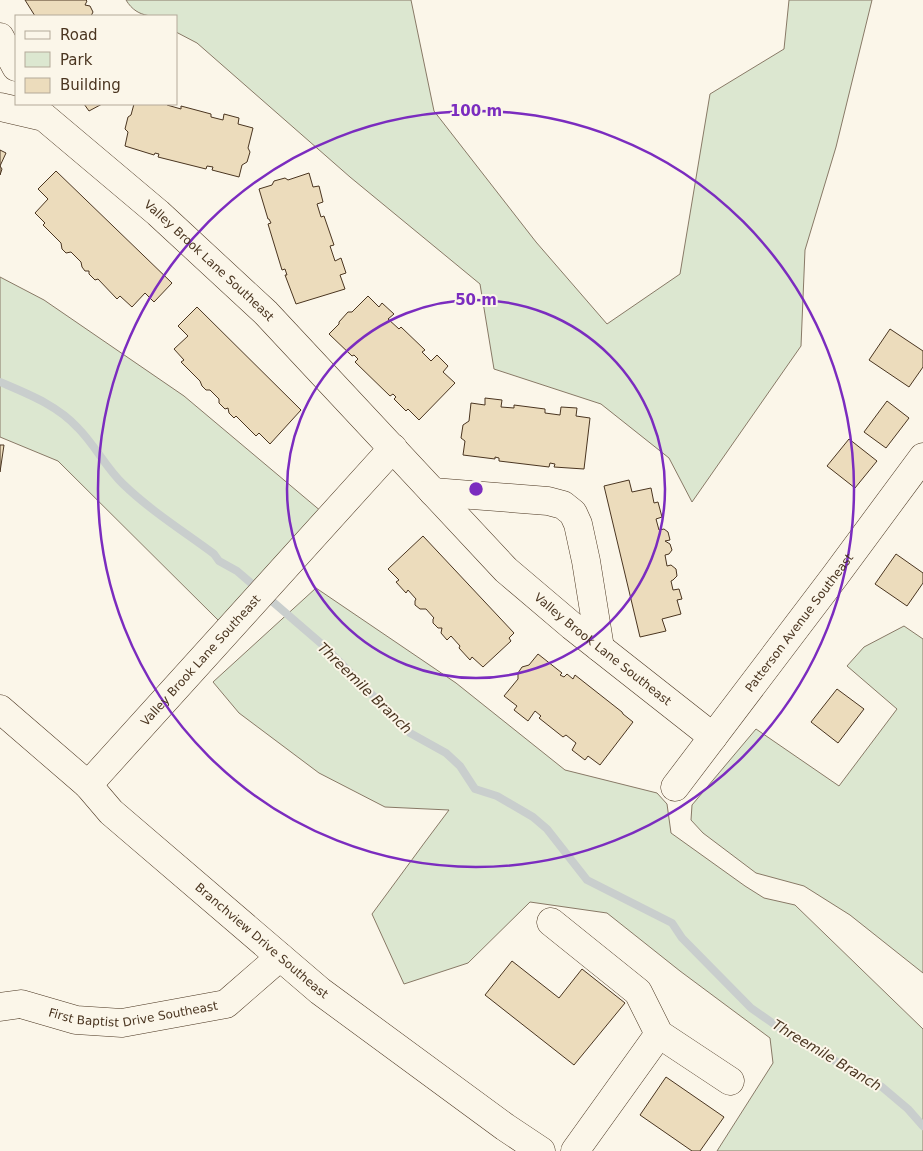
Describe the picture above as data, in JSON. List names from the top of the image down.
{
  "streets": {
    "street": [
      "Valley Brook Lane Southeast",
      "Patterson Avenue Southeast",
      "Branchview Drive Southeast",
      "First Baptist Drive Southeast"
    ]
  },
  "crossings": [
    ["Valley Brook Lane Southeast", "Patterson Avenue Southeast"],
    ["Valley Brook Lane Southeast", "Branchview Drive Southeast"],
    ["Branchview Drive Southeast", "First Baptist Drive Southeast"]
  ],
  "water": ["Threemile Branch"],
  "legend": ["Road", "Park", "Building"],
  "rings": ["100 m", "50 m"]
}
